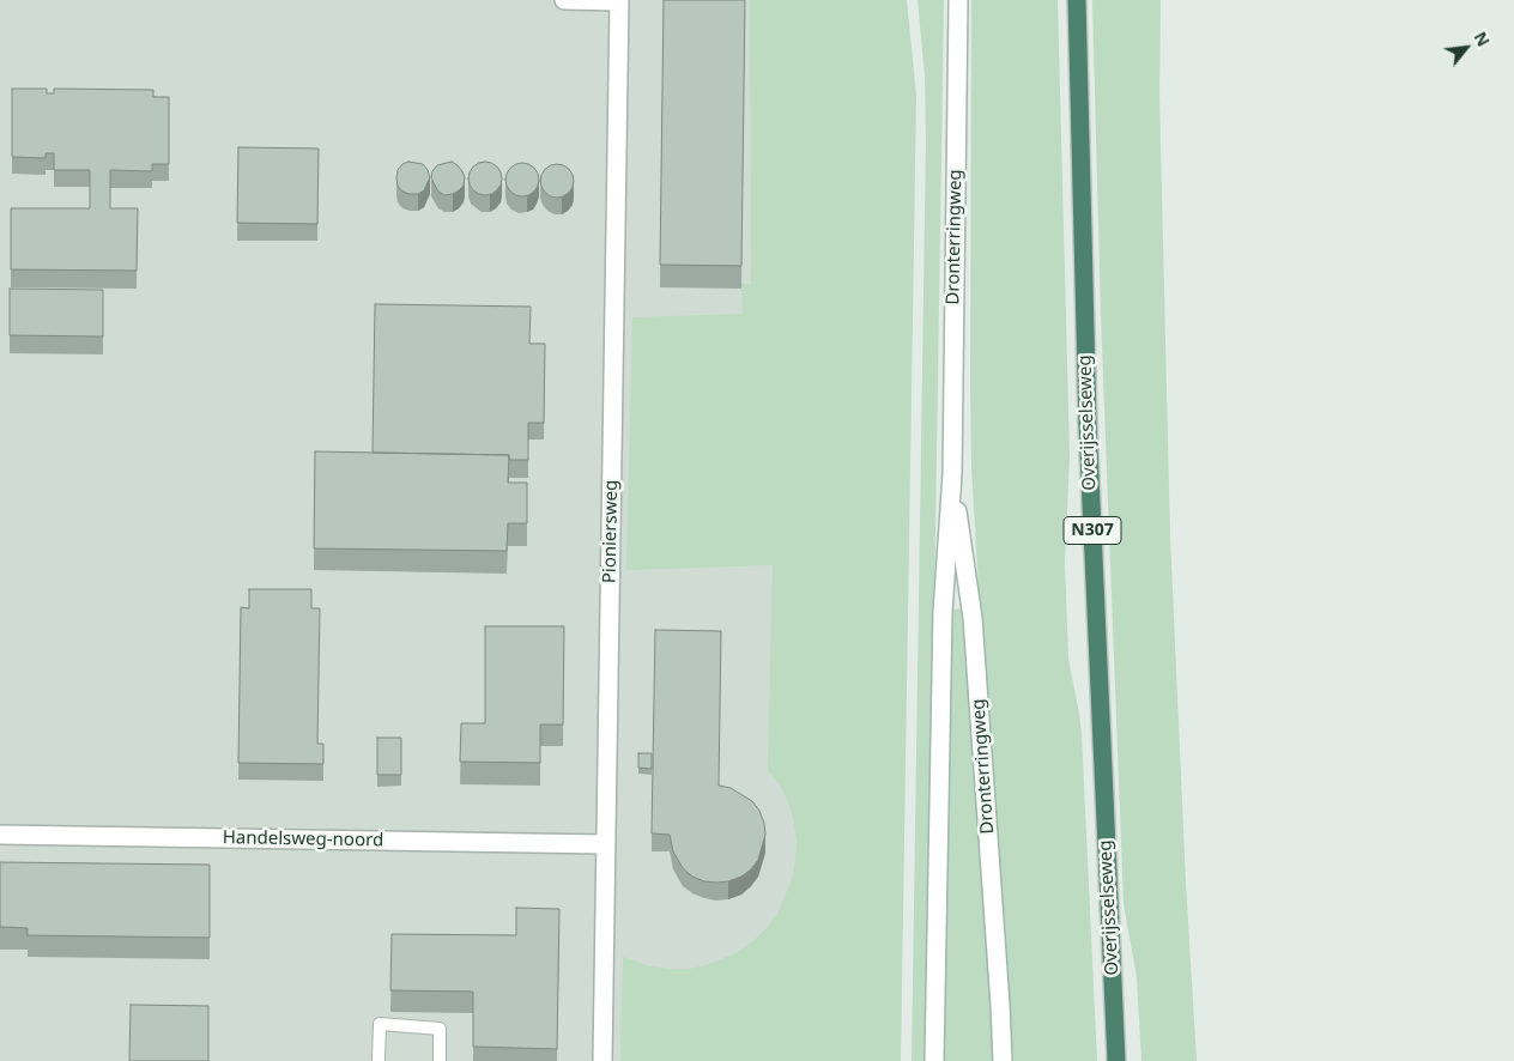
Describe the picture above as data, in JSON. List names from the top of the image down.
{
  "streets": {
    "highway": ["Overijsselseweg", "N307"],
    "street": ["Dronterringweg", "Pioniersweg", "Handelsweg-noord"]
  },
  "crossings": [
    ["Pioniersweg", "Handelsweg-noord"]
  ],
  "north": "top right"
}
